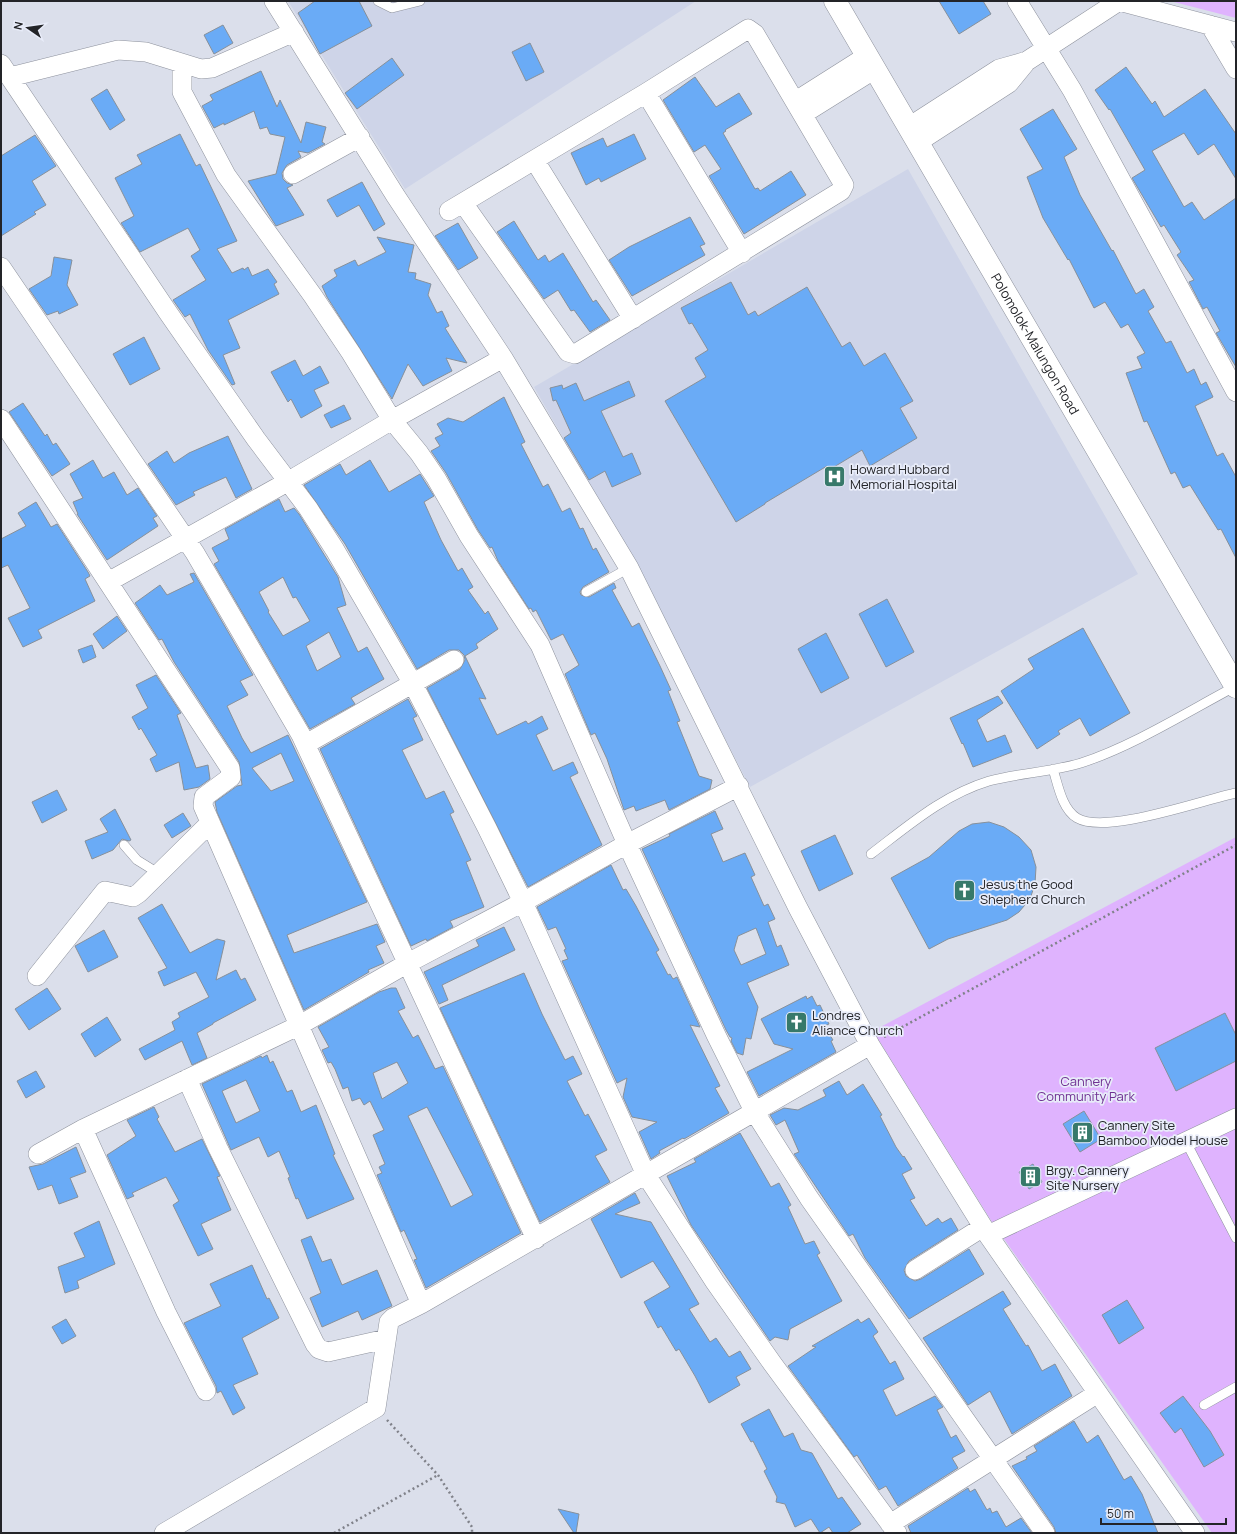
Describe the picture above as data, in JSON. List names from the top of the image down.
{
  "streets": {
    "main road": ["Polomolok-Malungon Road"]
  },
  "parks": ["Cannery Community Park"],
  "places": {
    "hospital": ["Howard Hubbard Memorial Hospital"],
    "church": ["Jesus the Good Shepherd Church", "Londres Aliance Church"],
    "building": ["Cannery Site Bamboo Model House", "Brgy. Cannery Site Nursery"]
  },
  "scale_bar": "50 m",
  "north": "left"
}
